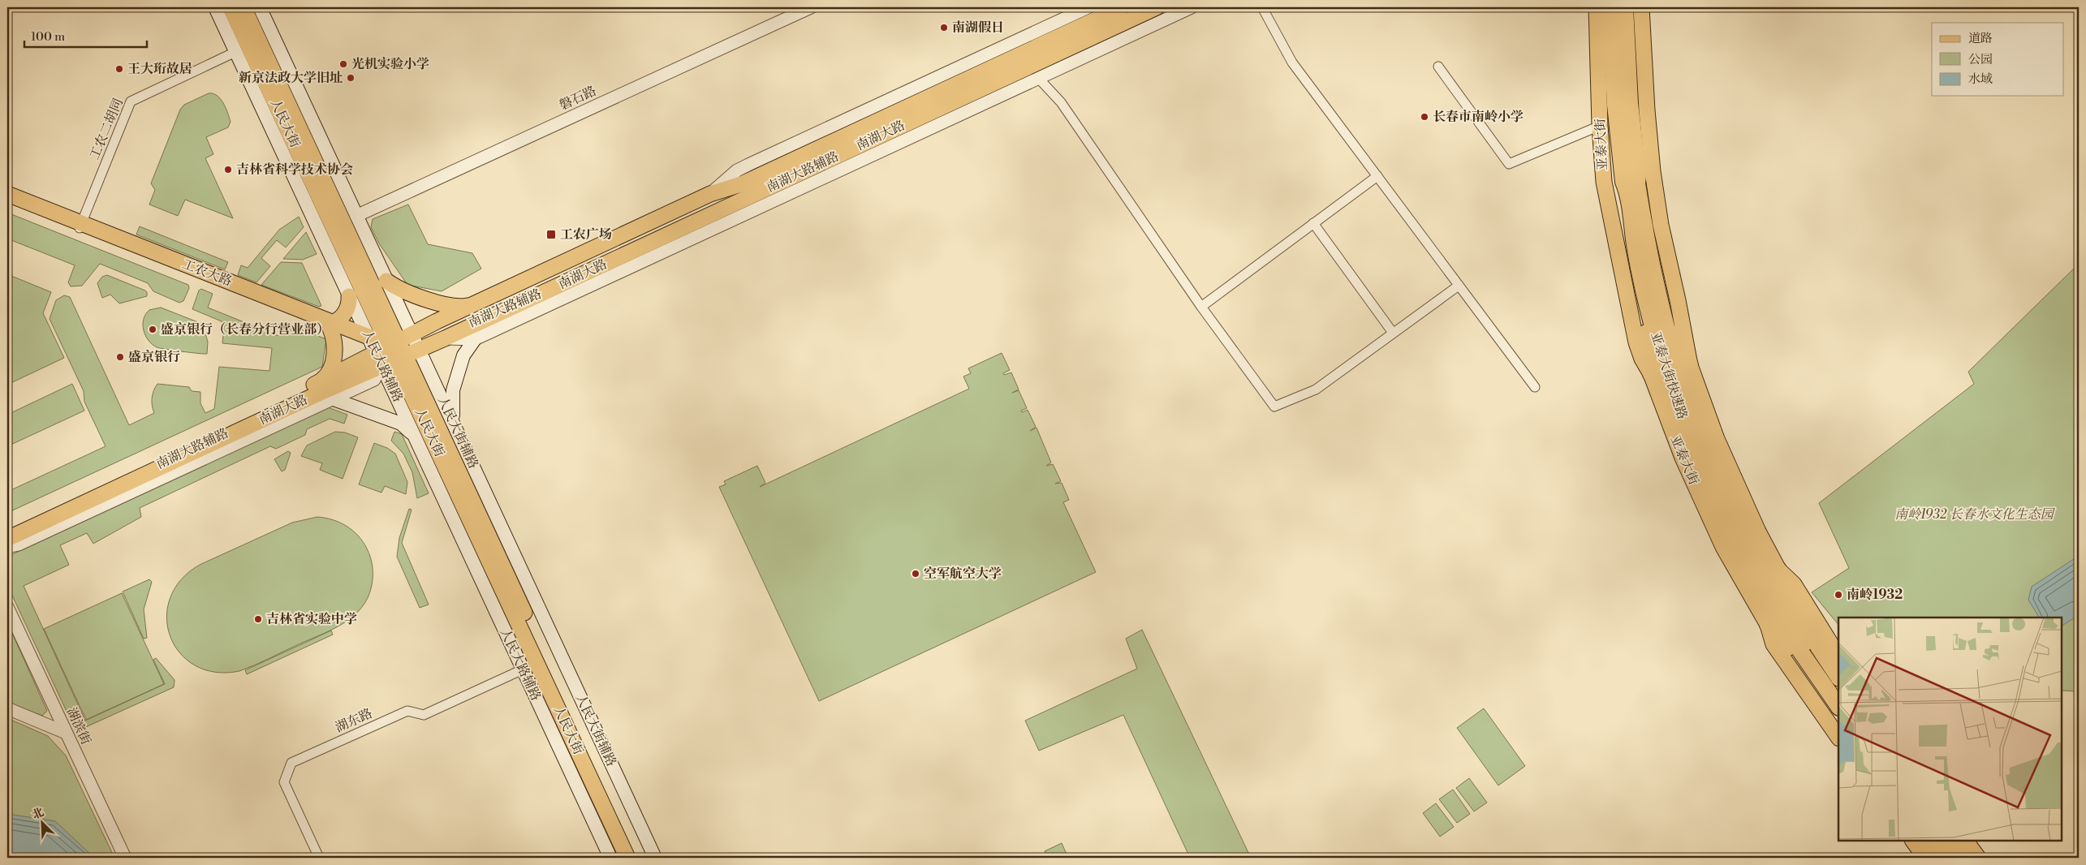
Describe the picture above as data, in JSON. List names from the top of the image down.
{
  "streets": {
    "highway": ["亚泰大街快速路"],
    "main road": [
      "人民大街",
      "南湖大路",
      "亚泰大街",
      "工农大路",
      "人民大路辅路",
      "人民大街辅路"
    ],
    "street": [
      "磐石路",
      "工农二胡同",
      "南湖大路辅路",
      "湖东路",
      "湖滨街"
    ]
  },
  "crossings": [
    ["磐石路", "人民大街辅路"],
    ["人民大街", "南湖大路"],
    ["人民大街", "南湖大路辅路"],
    ["人民大街", "工农大路"],
    ["人民大街", "人民大路辅路"],
    ["人民大街", "人民大街辅路"],
    ["工农二胡同", "工农大路"],
    ["工农二胡同", "人民大路辅路"],
    ["南湖大路", "南湖大路辅路"],
    ["南湖大路", "工农大路"],
    ["南湖大路", "人民大路辅路"],
    ["南湖大路", "人民大街辅路"],
    ["南湖大路辅路", "工农大路"],
    ["南湖大路辅路", "人民大路辅路"],
    ["南湖大路辅路", "人民大街辅路"],
    ["工农大路", "人民大路辅路"],
    ["工农大路", "人民大街辅路"],
    ["人民大路辅路", "人民大街辅路"],
    ["人民大路辅路", "湖东路"]
  ],
  "parks": ["南岭1932 长春水文化生态园"],
  "places": {
    "other": [
      "南湖假日",
      "光机实验小学",
      "王大珩故居",
      "新京法政大学旧址",
      "长春市南岭小学",
      "吉林省科学技术协会",
      "盛京银行（长春分行营业部）",
      "盛京银行",
      "空军航空大学",
      "南岭1932",
      "吉林省实验中学"
    ],
    "transit": ["工农广场"]
  },
  "legend": ["道路", "公园", "水域"],
  "scale_bar": "100 m",
  "north": "top left"
}
